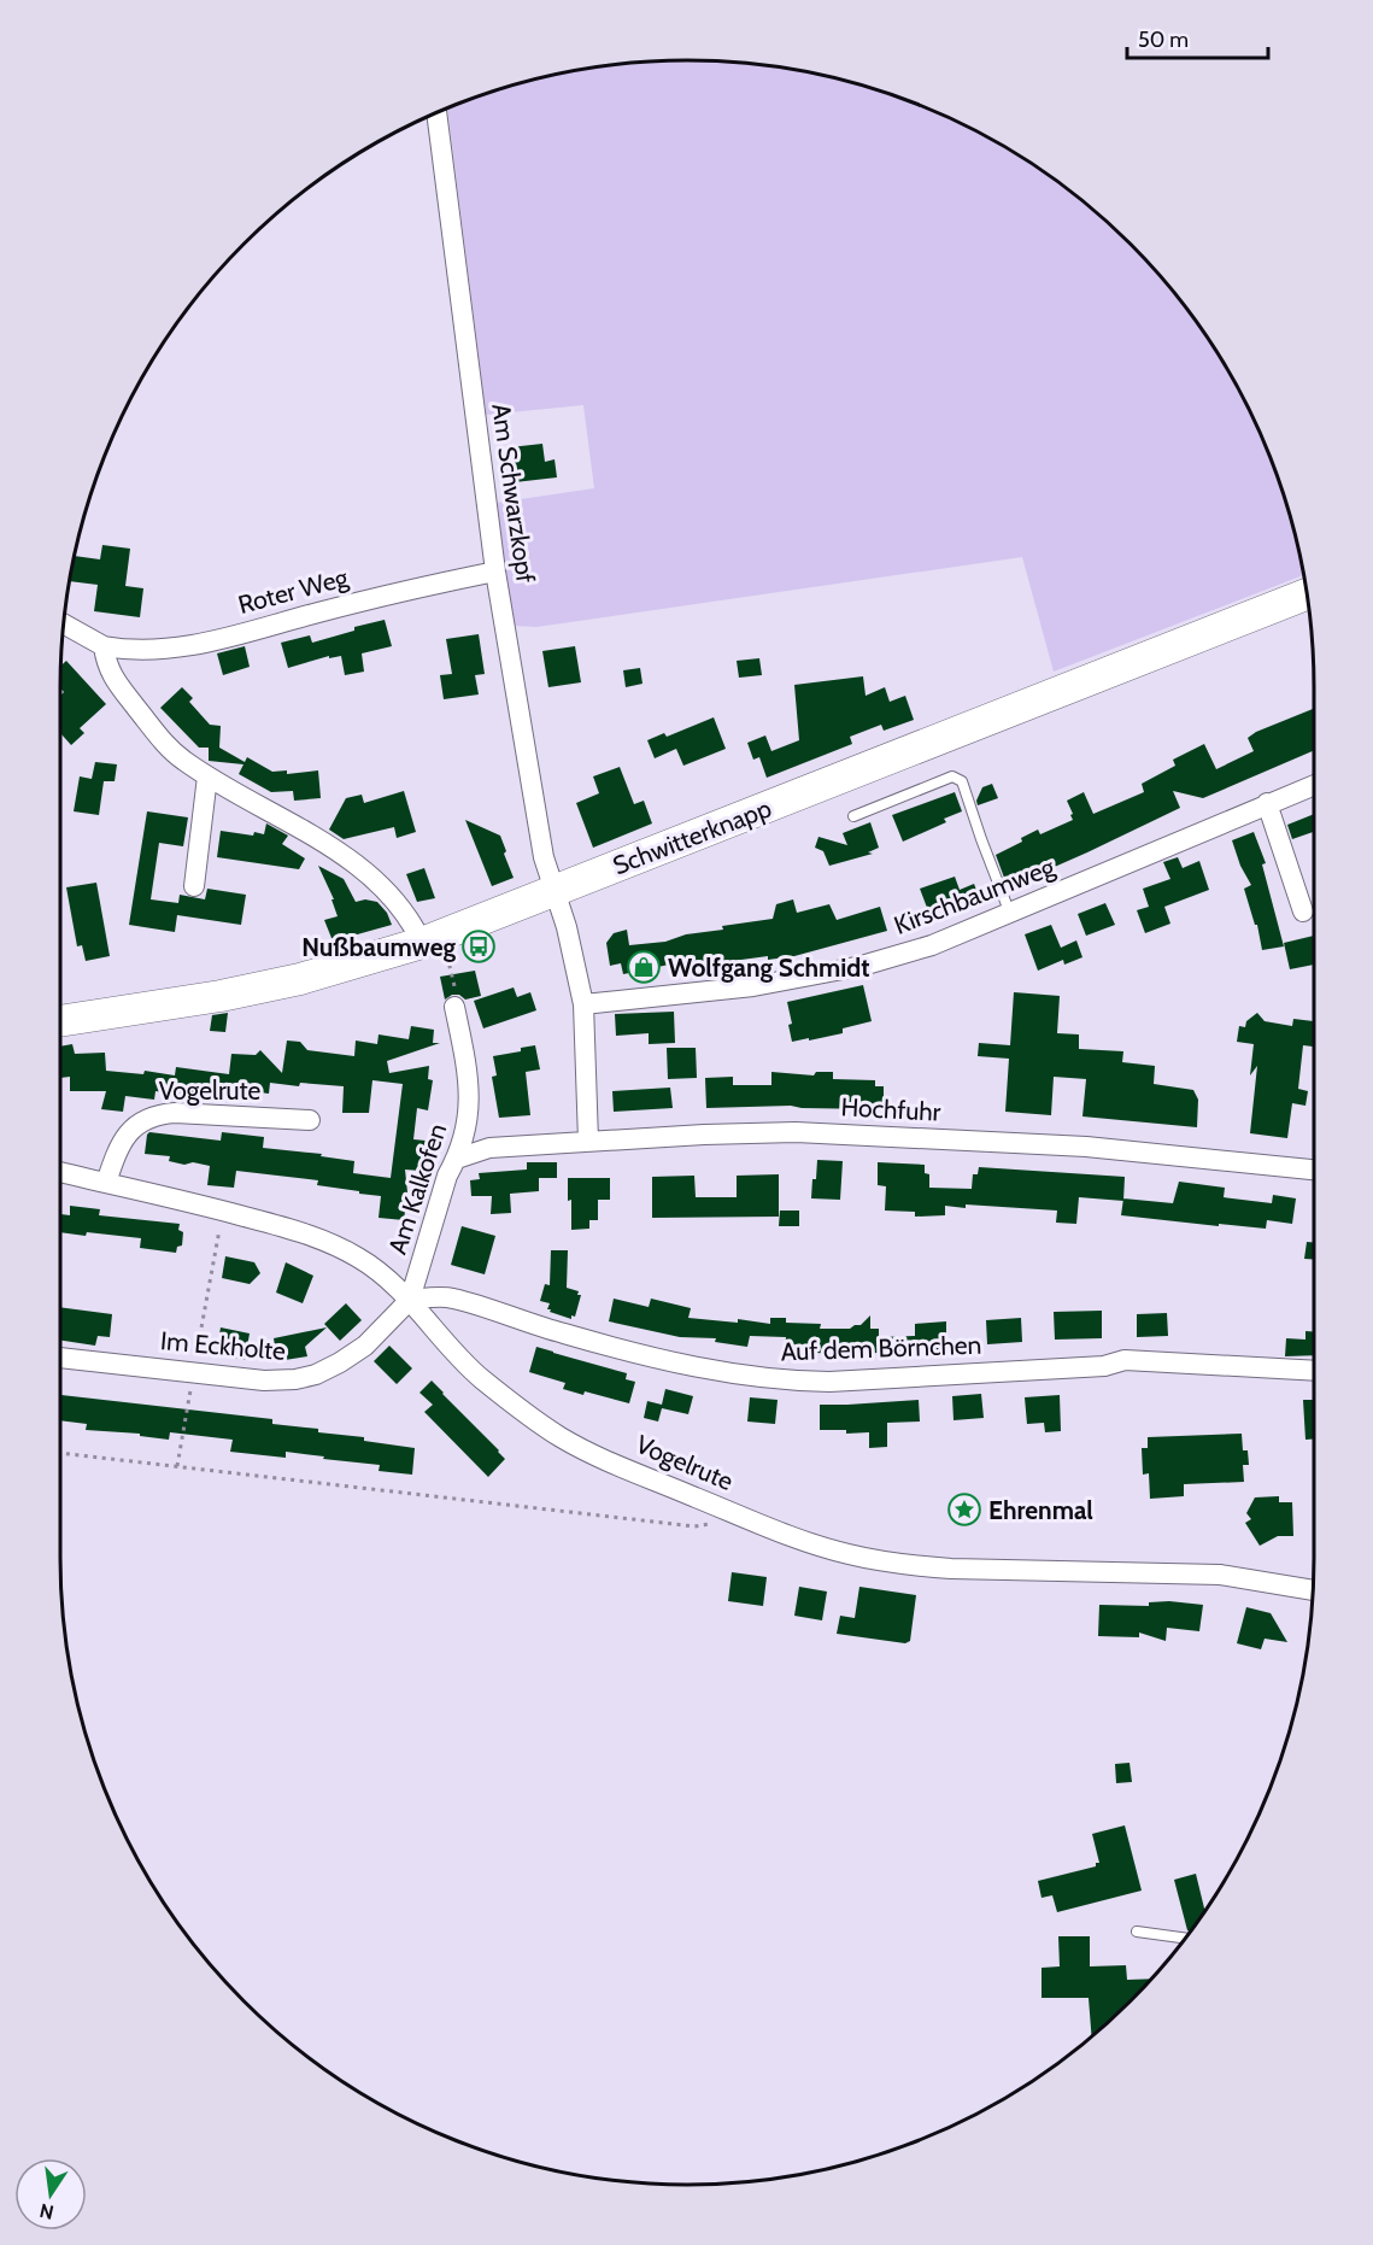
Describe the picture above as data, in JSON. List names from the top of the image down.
{
  "streets": {
    "main road": ["Schwitterknapp"],
    "street": [
      "Am Schwarzkopf",
      "Roter Weg",
      "Kirschbaumweg",
      "Vogelrute",
      "Hochfuhr",
      "Am Kalkofen",
      "Im Eckholte",
      "Auf dem Börnchen"
    ]
  },
  "crossings": [
    ["Am Schwarzkopf", "Roter Weg"],
    ["Am Schwarzkopf", "Schwitterknapp"],
    ["Vogelrute", "Am Kalkofen"],
    ["Vogelrute", "Im Eckholte"],
    ["Vogelrute", "Auf dem Börnchen"],
    ["Hochfuhr", "Am Kalkofen"],
    ["Am Kalkofen", "Im Eckholte"],
    ["Am Kalkofen", "Auf dem Börnchen"],
    ["Im Eckholte", "Auf dem Börnchen"]
  ],
  "places": {
    "bus stop": ["Nußbaumweg"],
    "shop": ["Wolfgang Schmidt"],
    "place": ["Ehrenmal"]
  },
  "scale_bar": "50 m",
  "north": "bottom"
}
